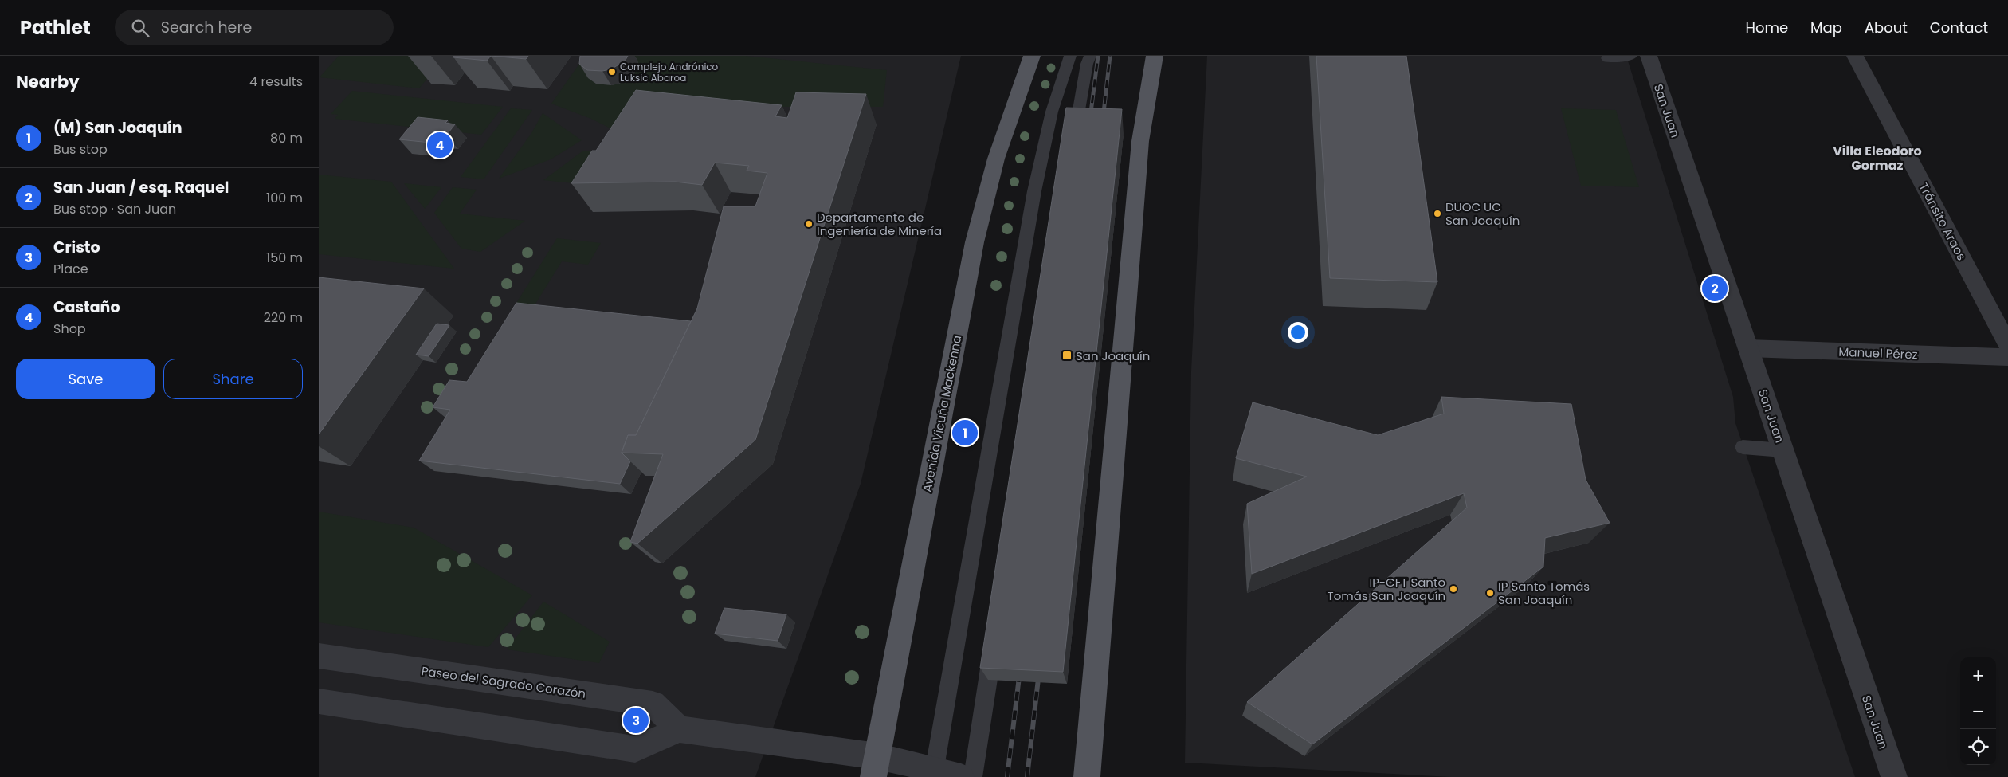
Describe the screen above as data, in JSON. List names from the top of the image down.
{
  "streets": {
    "main road": ["Avenida Vicuña Mackenna"],
    "street": [
      "San Juan",
      "Tránsito Araos",
      "Manuel Pérez",
      "Paseo del Sagrado Corazón"
    ]
  },
  "crossings": [
    ["San Juan", "Manuel Pérez"]
  ],
  "districts": ["Villa Eleodoro Gormaz"],
  "places": {
    "other": [
      "Complejo Andrónico Luksic Abaroa",
      "DUOC UC San Joaquín",
      "Departamento de Ingeniería de Minería",
      "IP-CFT Santo Tomás San Joaquín",
      "IP Santo Tomás San Joaquín"
    ],
    "transit": ["San Joaquín"]
  },
  "page": {
    "header": "Pathlet",
    "search": "Search here",
    "nav": [
      "Home",
      "Map",
      "About",
      "Contact"
    ],
    "heading": ["Nearby", "4 results"],
    "list": [
      {
        "mark": "1",
        "name": "(M) San Joaquín",
        "note": "Bus stop",
        "value": "80 m"
      },
      {
        "mark": "2",
        "name": "San Juan / esq. Raquel",
        "note": "Bus stop · San Juan",
        "value": "100 m"
      },
      {
        "mark": "3",
        "name": "Cristo",
        "note": "Place",
        "value": "150 m"
      },
      {
        "mark": "4",
        "name": "Castaño",
        "note": "Shop",
        "value": "220 m"
      }
    ],
    "pins": [
      "4",
      "2",
      "1",
      "3"
    ],
    "buttons": ["Save", "Share"],
    "map_buttons": ["+", "−"]
  }
}
